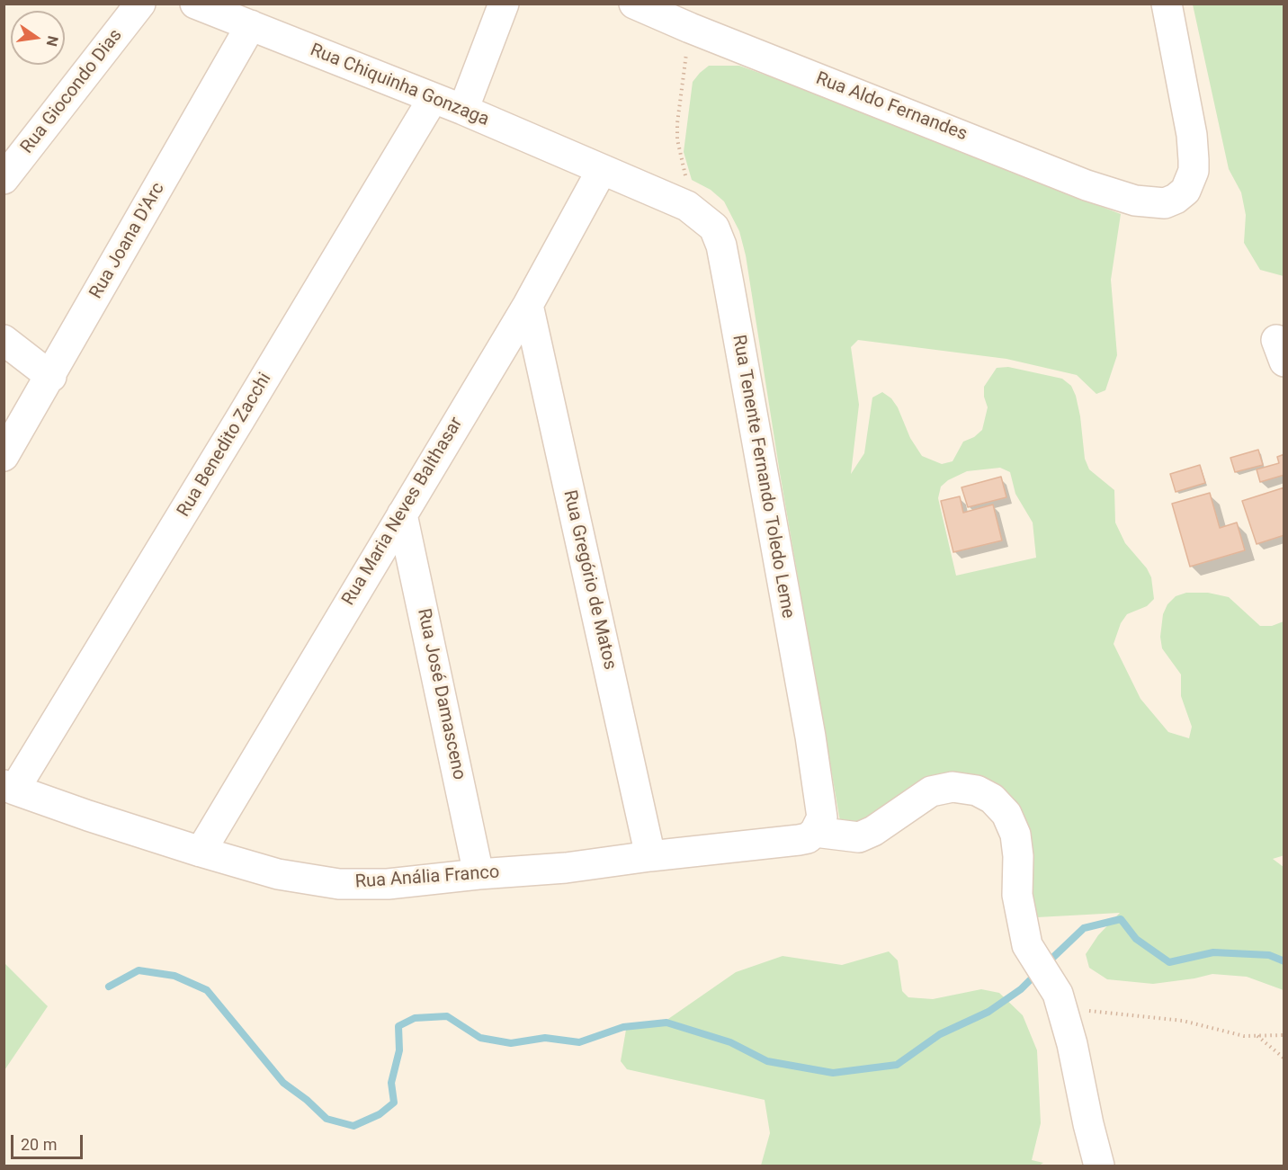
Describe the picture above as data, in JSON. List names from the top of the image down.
{
  "streets": {
    "street": [
      "Rua Chiquinha Gonzaga",
      "Rua Giocondo Dias",
      "Rua Aldo Fernandes",
      "Rua Joana D'Arc",
      "Rua Benedito Zacchi",
      "Rua Tenente Fernando Toledo Leme",
      "Rua Maria Neves Balthasar",
      "Rua Gregório de Matos",
      "Rua José Damasceno",
      "Rua Anália Franco"
    ]
  },
  "crossings": [
    ["Rua Chiquinha Gonzaga", "Rua Joana D'Arc"],
    ["Rua Chiquinha Gonzaga", "Rua Benedito Zacchi"],
    ["Rua Chiquinha Gonzaga", "Rua Tenente Fernando Toledo Leme"],
    ["Rua Chiquinha Gonzaga", "Rua Maria Neves Balthasar"],
    ["Rua Benedito Zacchi", "Rua Anália Franco"],
    ["Rua Tenente Fernando Toledo Leme", "Rua Maria Neves Balthasar"],
    ["Rua Tenente Fernando Toledo Leme", "Rua Anália Franco"],
    ["Rua Maria Neves Balthasar", "Rua Gregório de Matos"],
    ["Rua Maria Neves Balthasar", "Rua José Damasceno"],
    ["Rua Maria Neves Balthasar", "Rua Anália Franco"],
    ["Rua Gregório de Matos", "Rua Anália Franco"],
    ["Rua José Damasceno", "Rua Anália Franco"]
  ],
  "scale_bar": "20 m",
  "north": "right"
}
